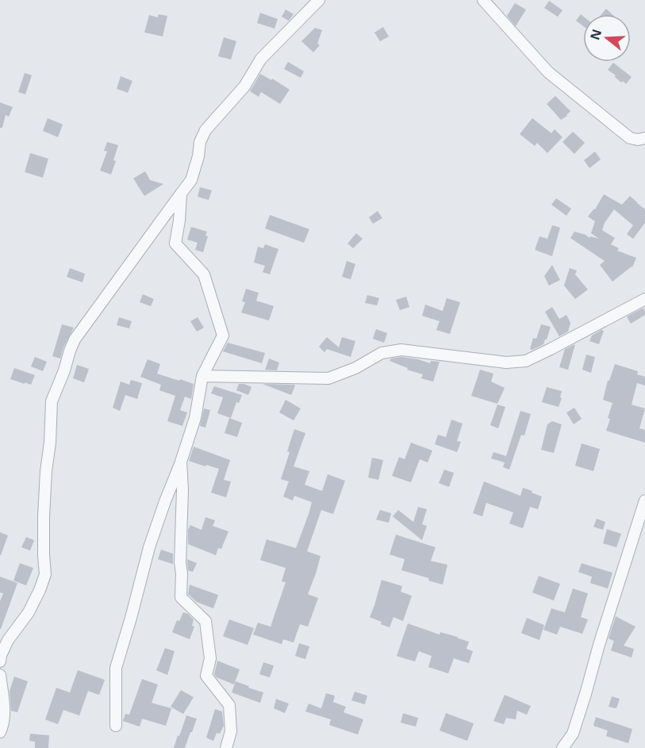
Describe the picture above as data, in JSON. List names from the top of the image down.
{
  "north": "left"
}
